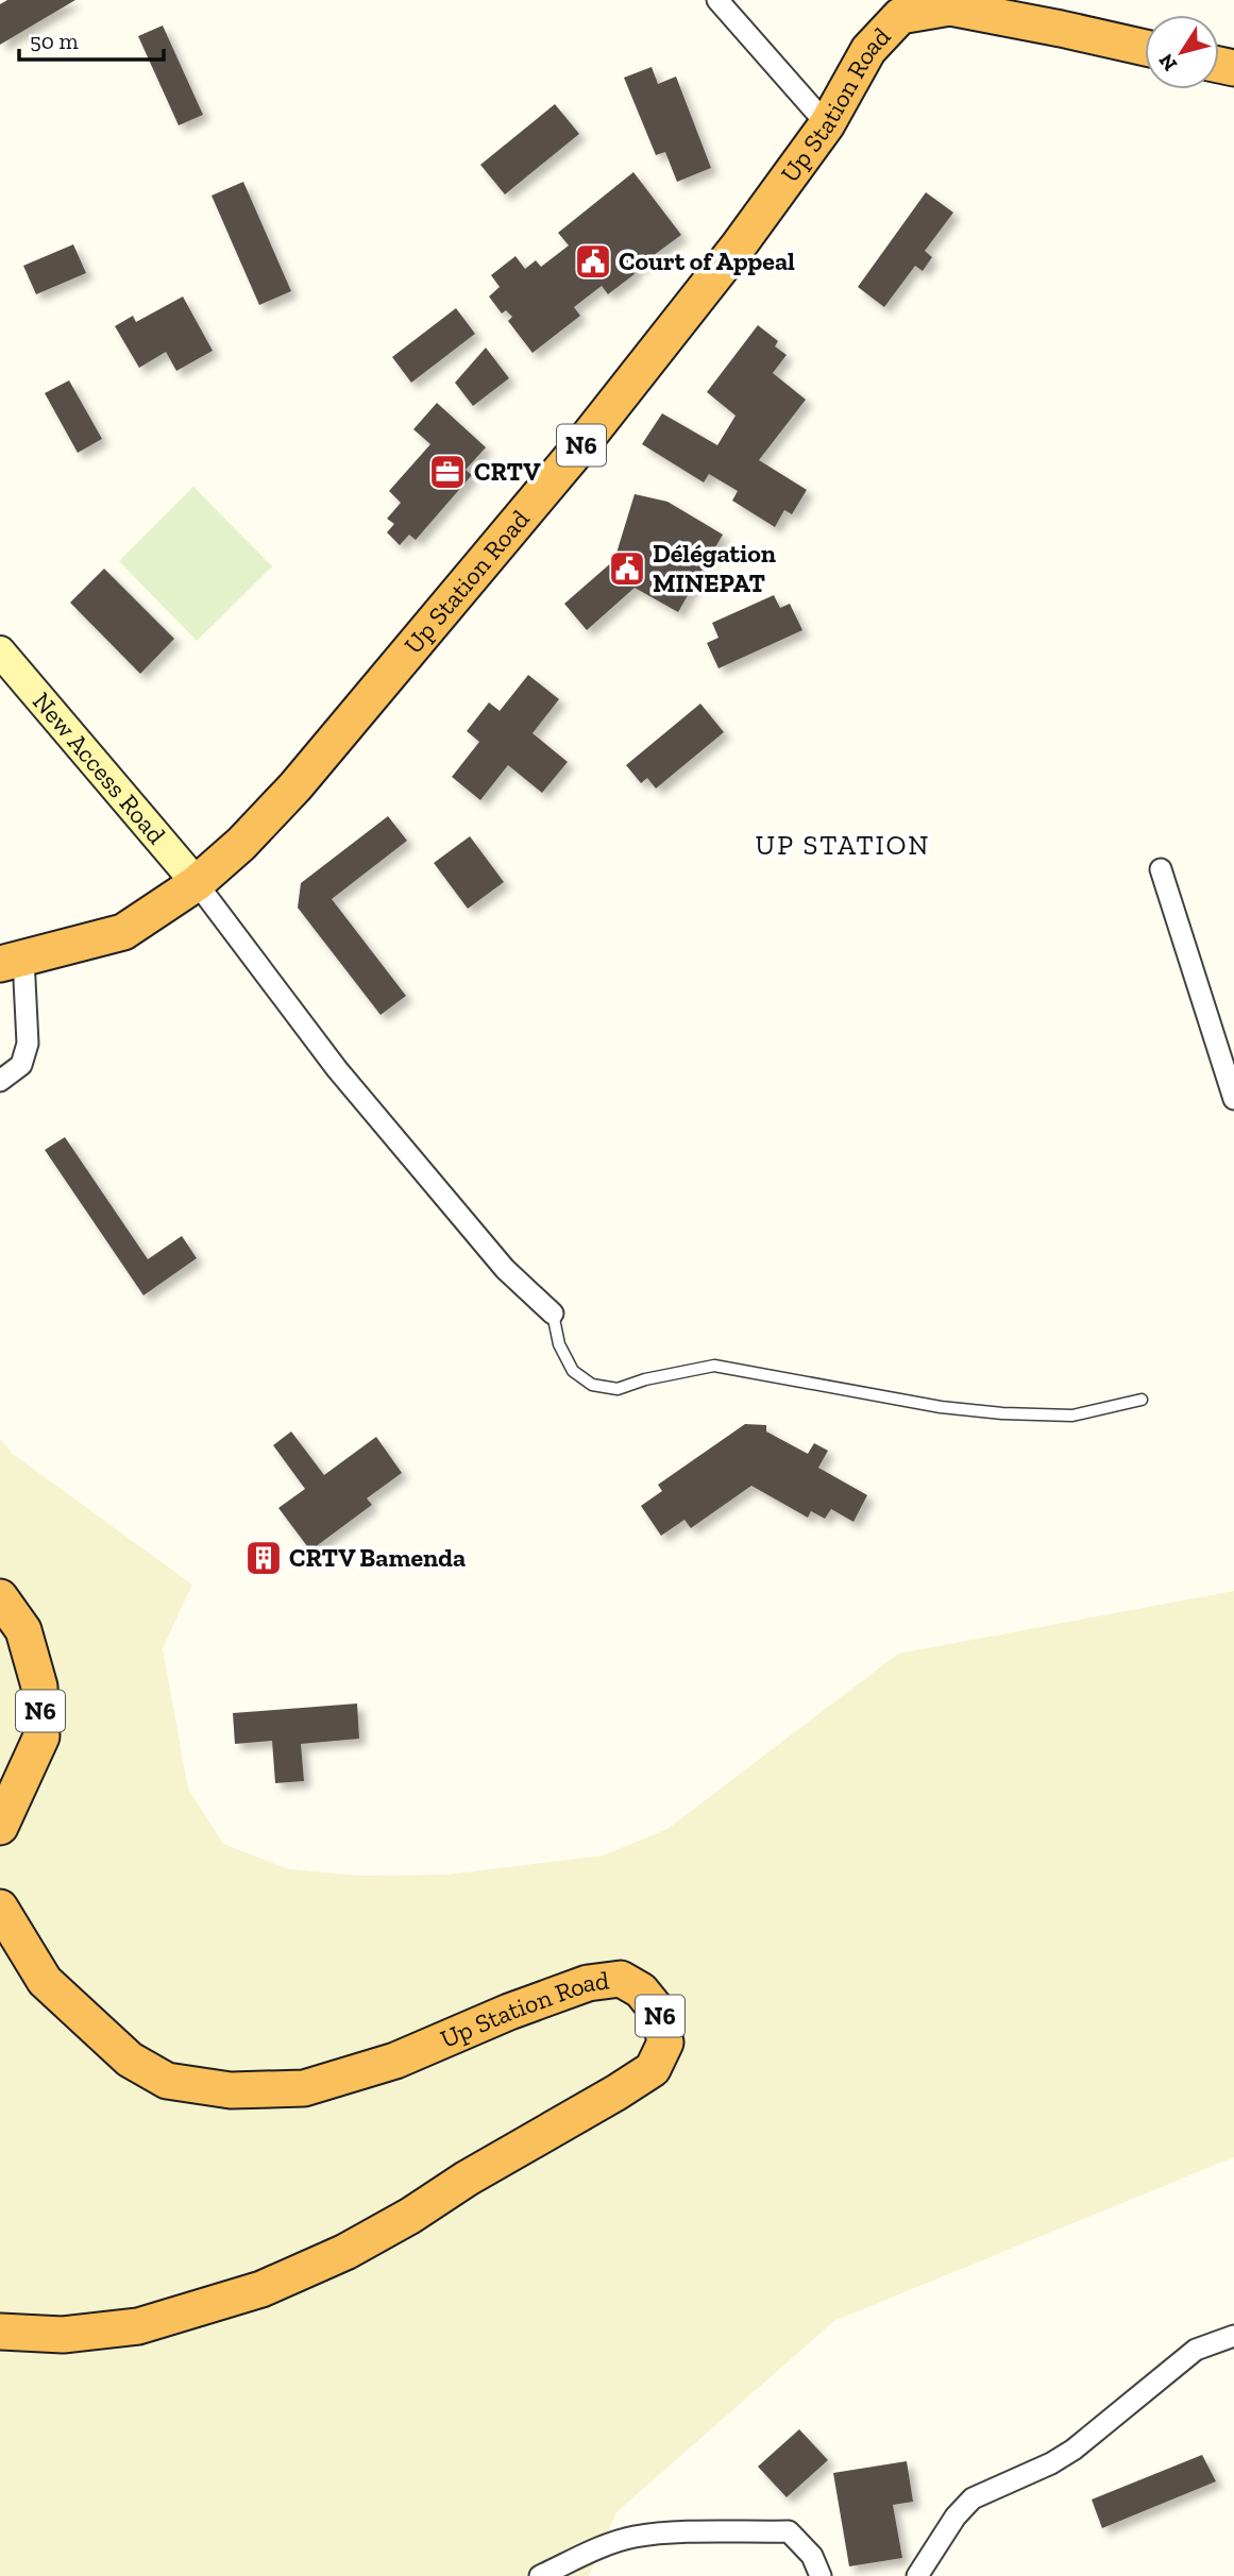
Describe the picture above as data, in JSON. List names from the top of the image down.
{
  "streets": {
    "highway": ["Up Station Road", "N6"],
    "main road": ["New Access Road"]
  },
  "crossings": [
    ["Up Station Road", "New Access Road"]
  ],
  "districts": ["UP STATION"],
  "places": {
    "public building": ["Court of Appeal", "Délégation MINEPAT"],
    "office": ["CRTV"],
    "building": ["CRTV Bamenda"]
  },
  "scale_bar": "50 m",
  "north": "bottom left"
}
